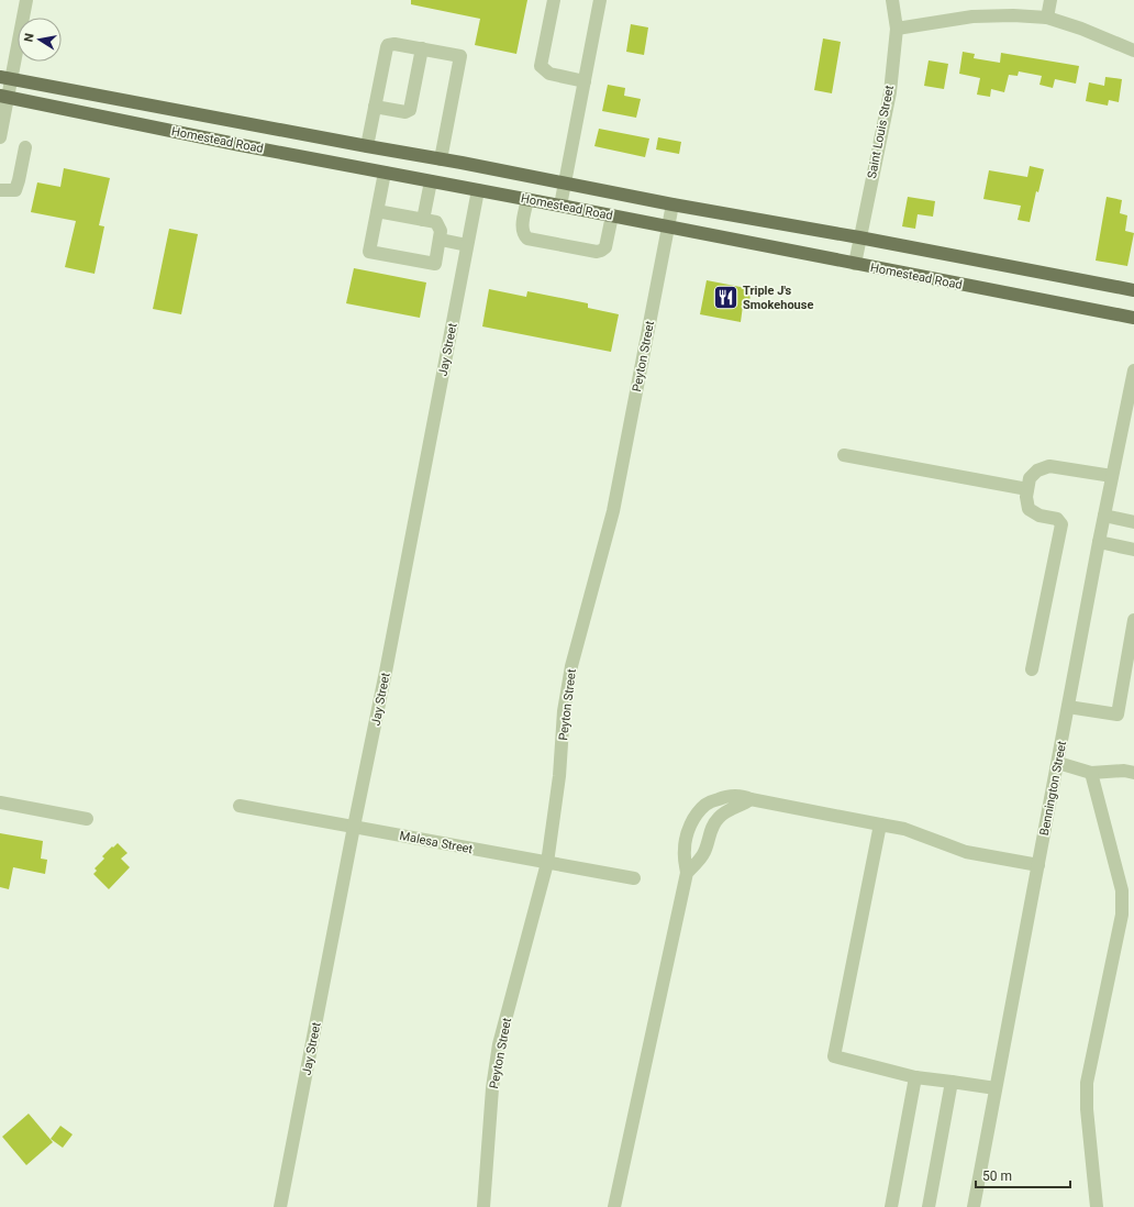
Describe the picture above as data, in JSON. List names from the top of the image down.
{
  "streets": {
    "main road": ["Homestead Road"],
    "street": [
      "Saint Louis Street",
      "Jay Street",
      "Peyton Street",
      "Bennington Street",
      "Malesa Street"
    ]
  },
  "crossings": [
    ["Saint Louis Street", "Homestead Road"],
    ["Homestead Road", "Jay Street"],
    ["Homestead Road", "Peyton Street"],
    ["Jay Street", "Malesa Street"],
    ["Peyton Street", "Malesa Street"]
  ],
  "places": {
    "restaurant": ["Triple J's Smokehouse"]
  },
  "scale_bar": "50 m",
  "north": "left"
}
